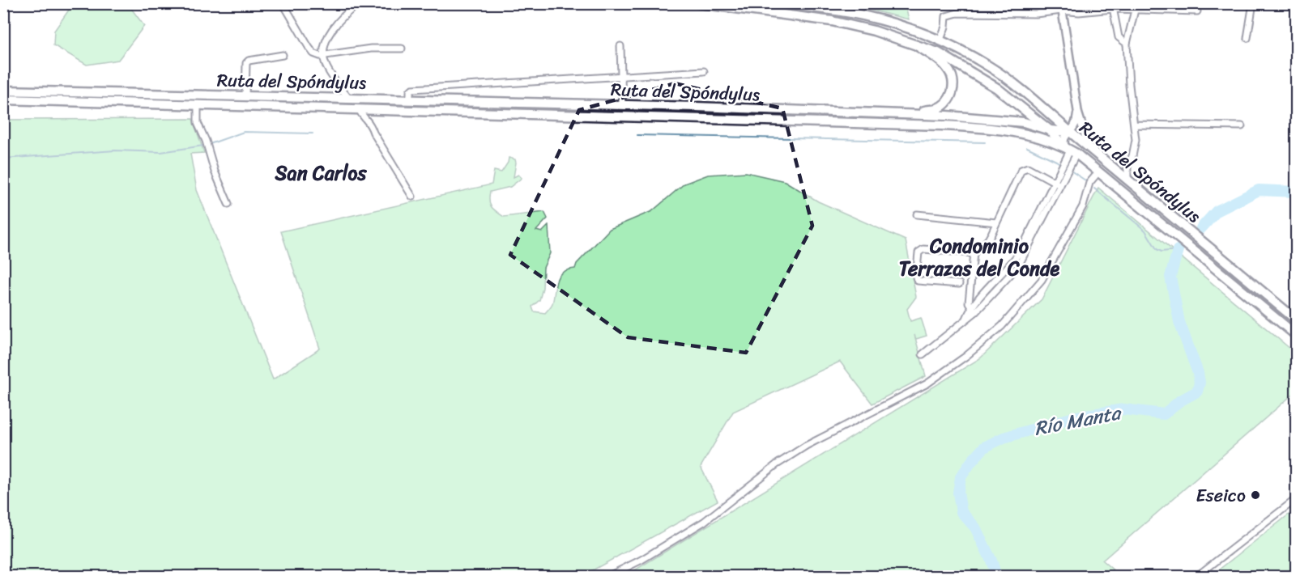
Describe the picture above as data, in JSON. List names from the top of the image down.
{
  "streets": {
    "main road": ["Ruta del Spóndylus"]
  },
  "districts": ["San Carlos", "Condominio Terrazas del Conde"],
  "water": ["Río Manta"],
  "places": ["Eseico"]
}
